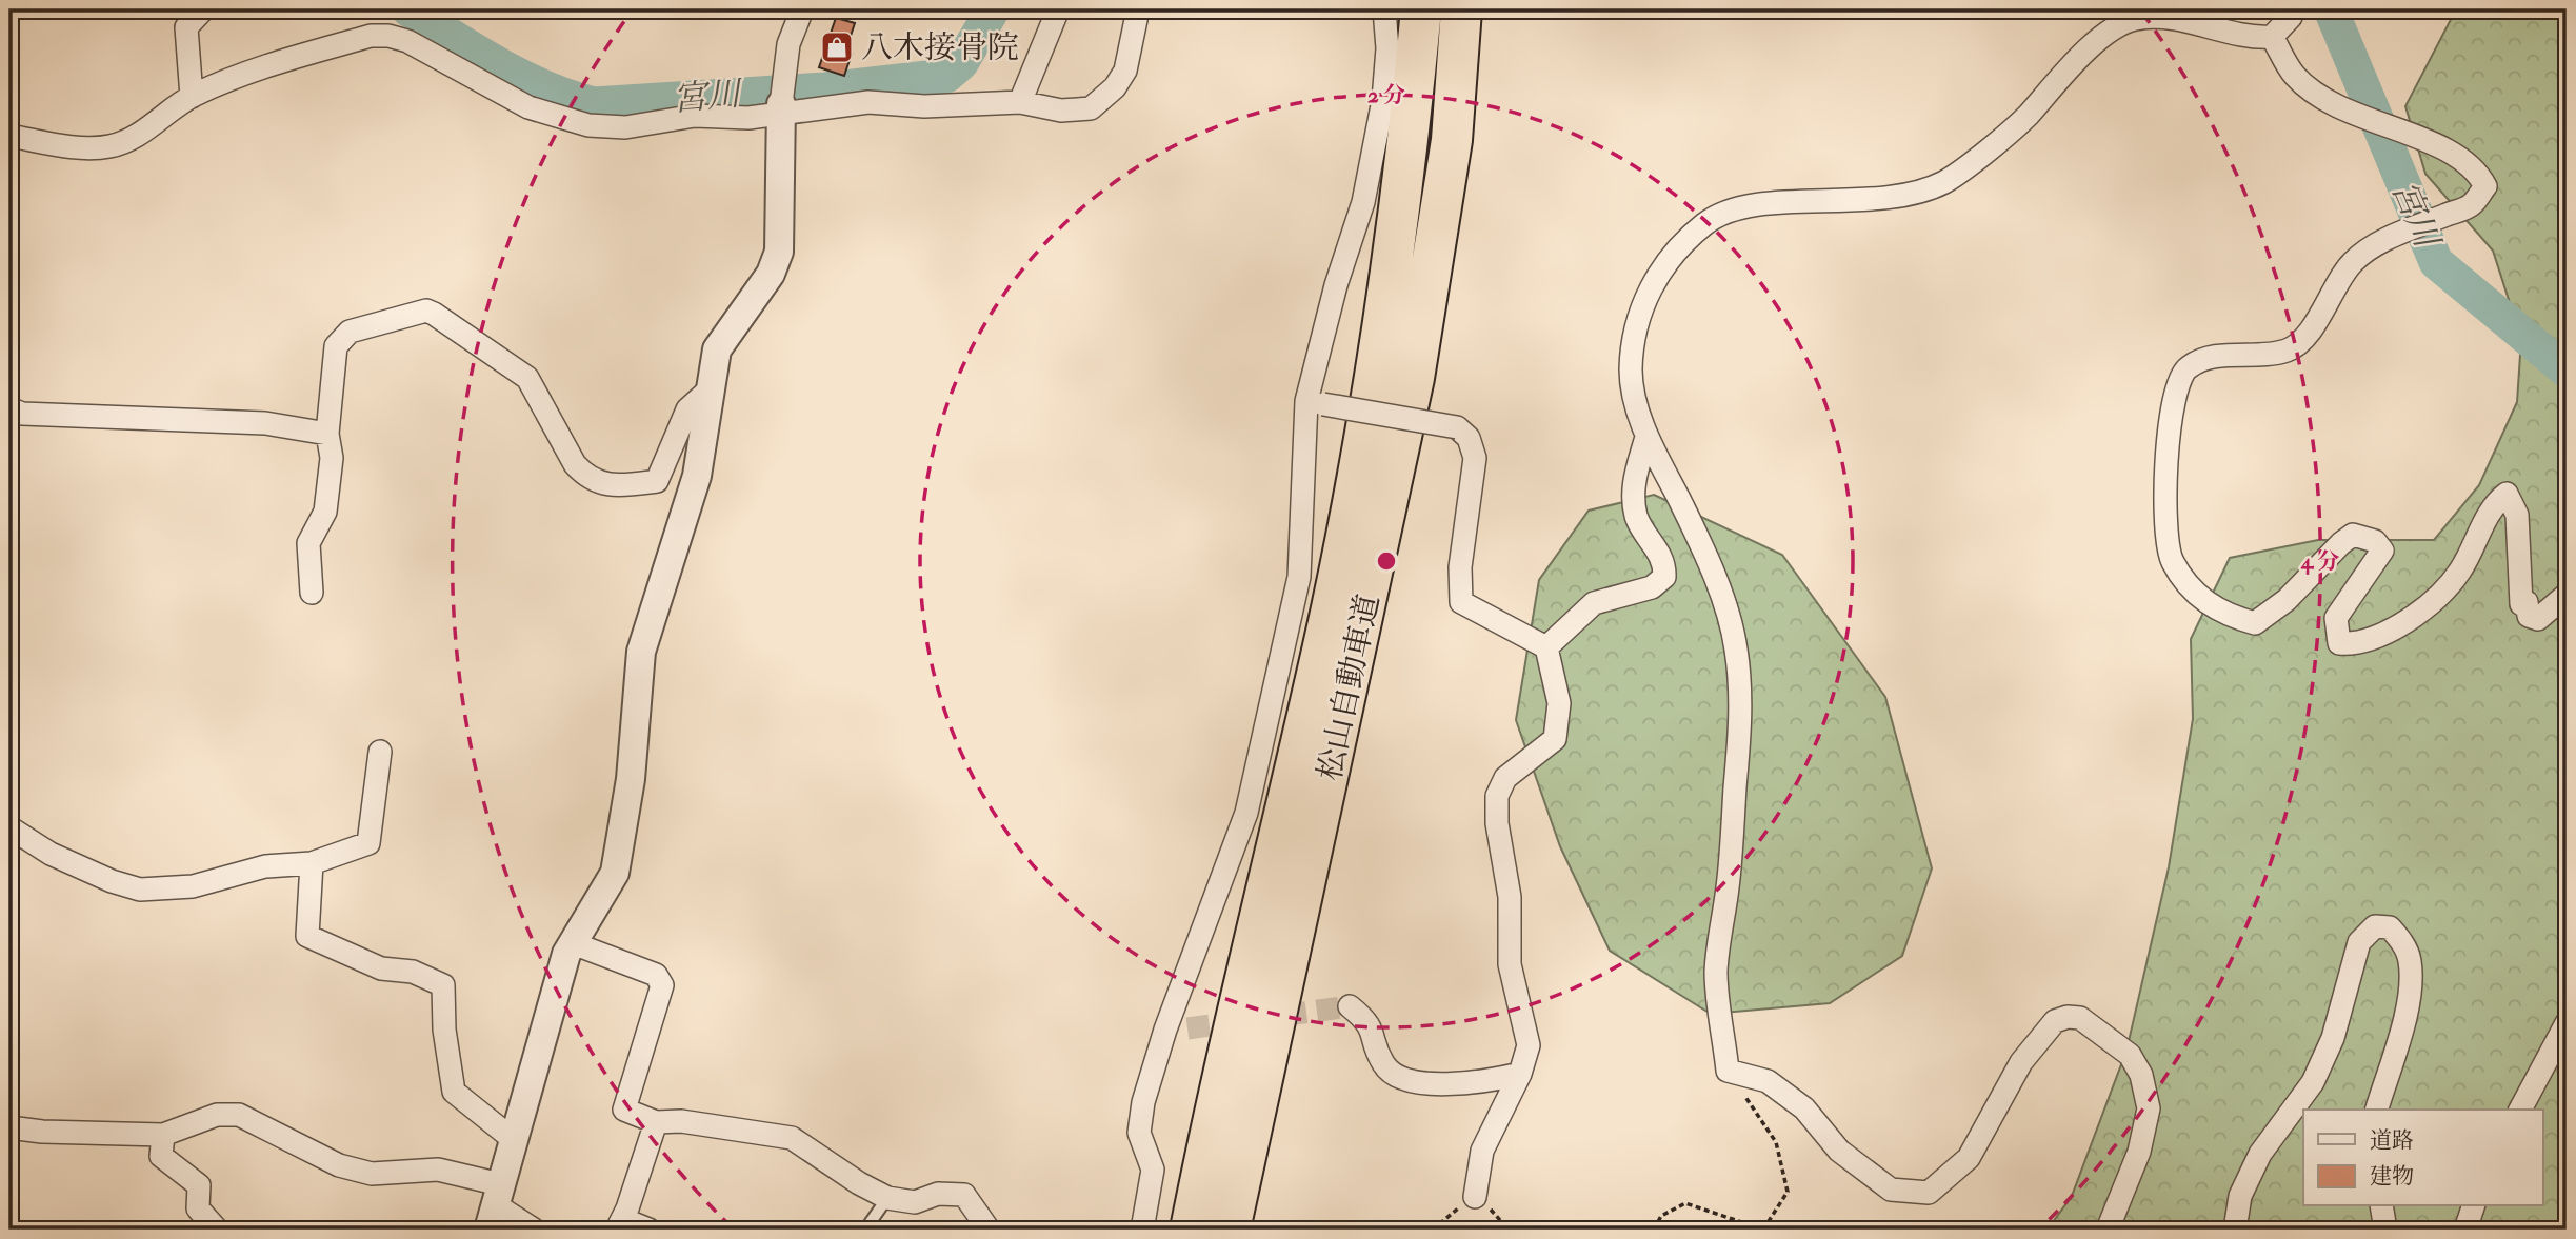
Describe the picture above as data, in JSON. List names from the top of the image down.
{
  "streets": {
    "highway": ["松山自動車道"]
  },
  "water": ["宮川"],
  "places": {
    "shop": ["八木接骨院"]
  },
  "legend": ["道路", "建物"],
  "rings": ["2 分", "4 分"]
}
